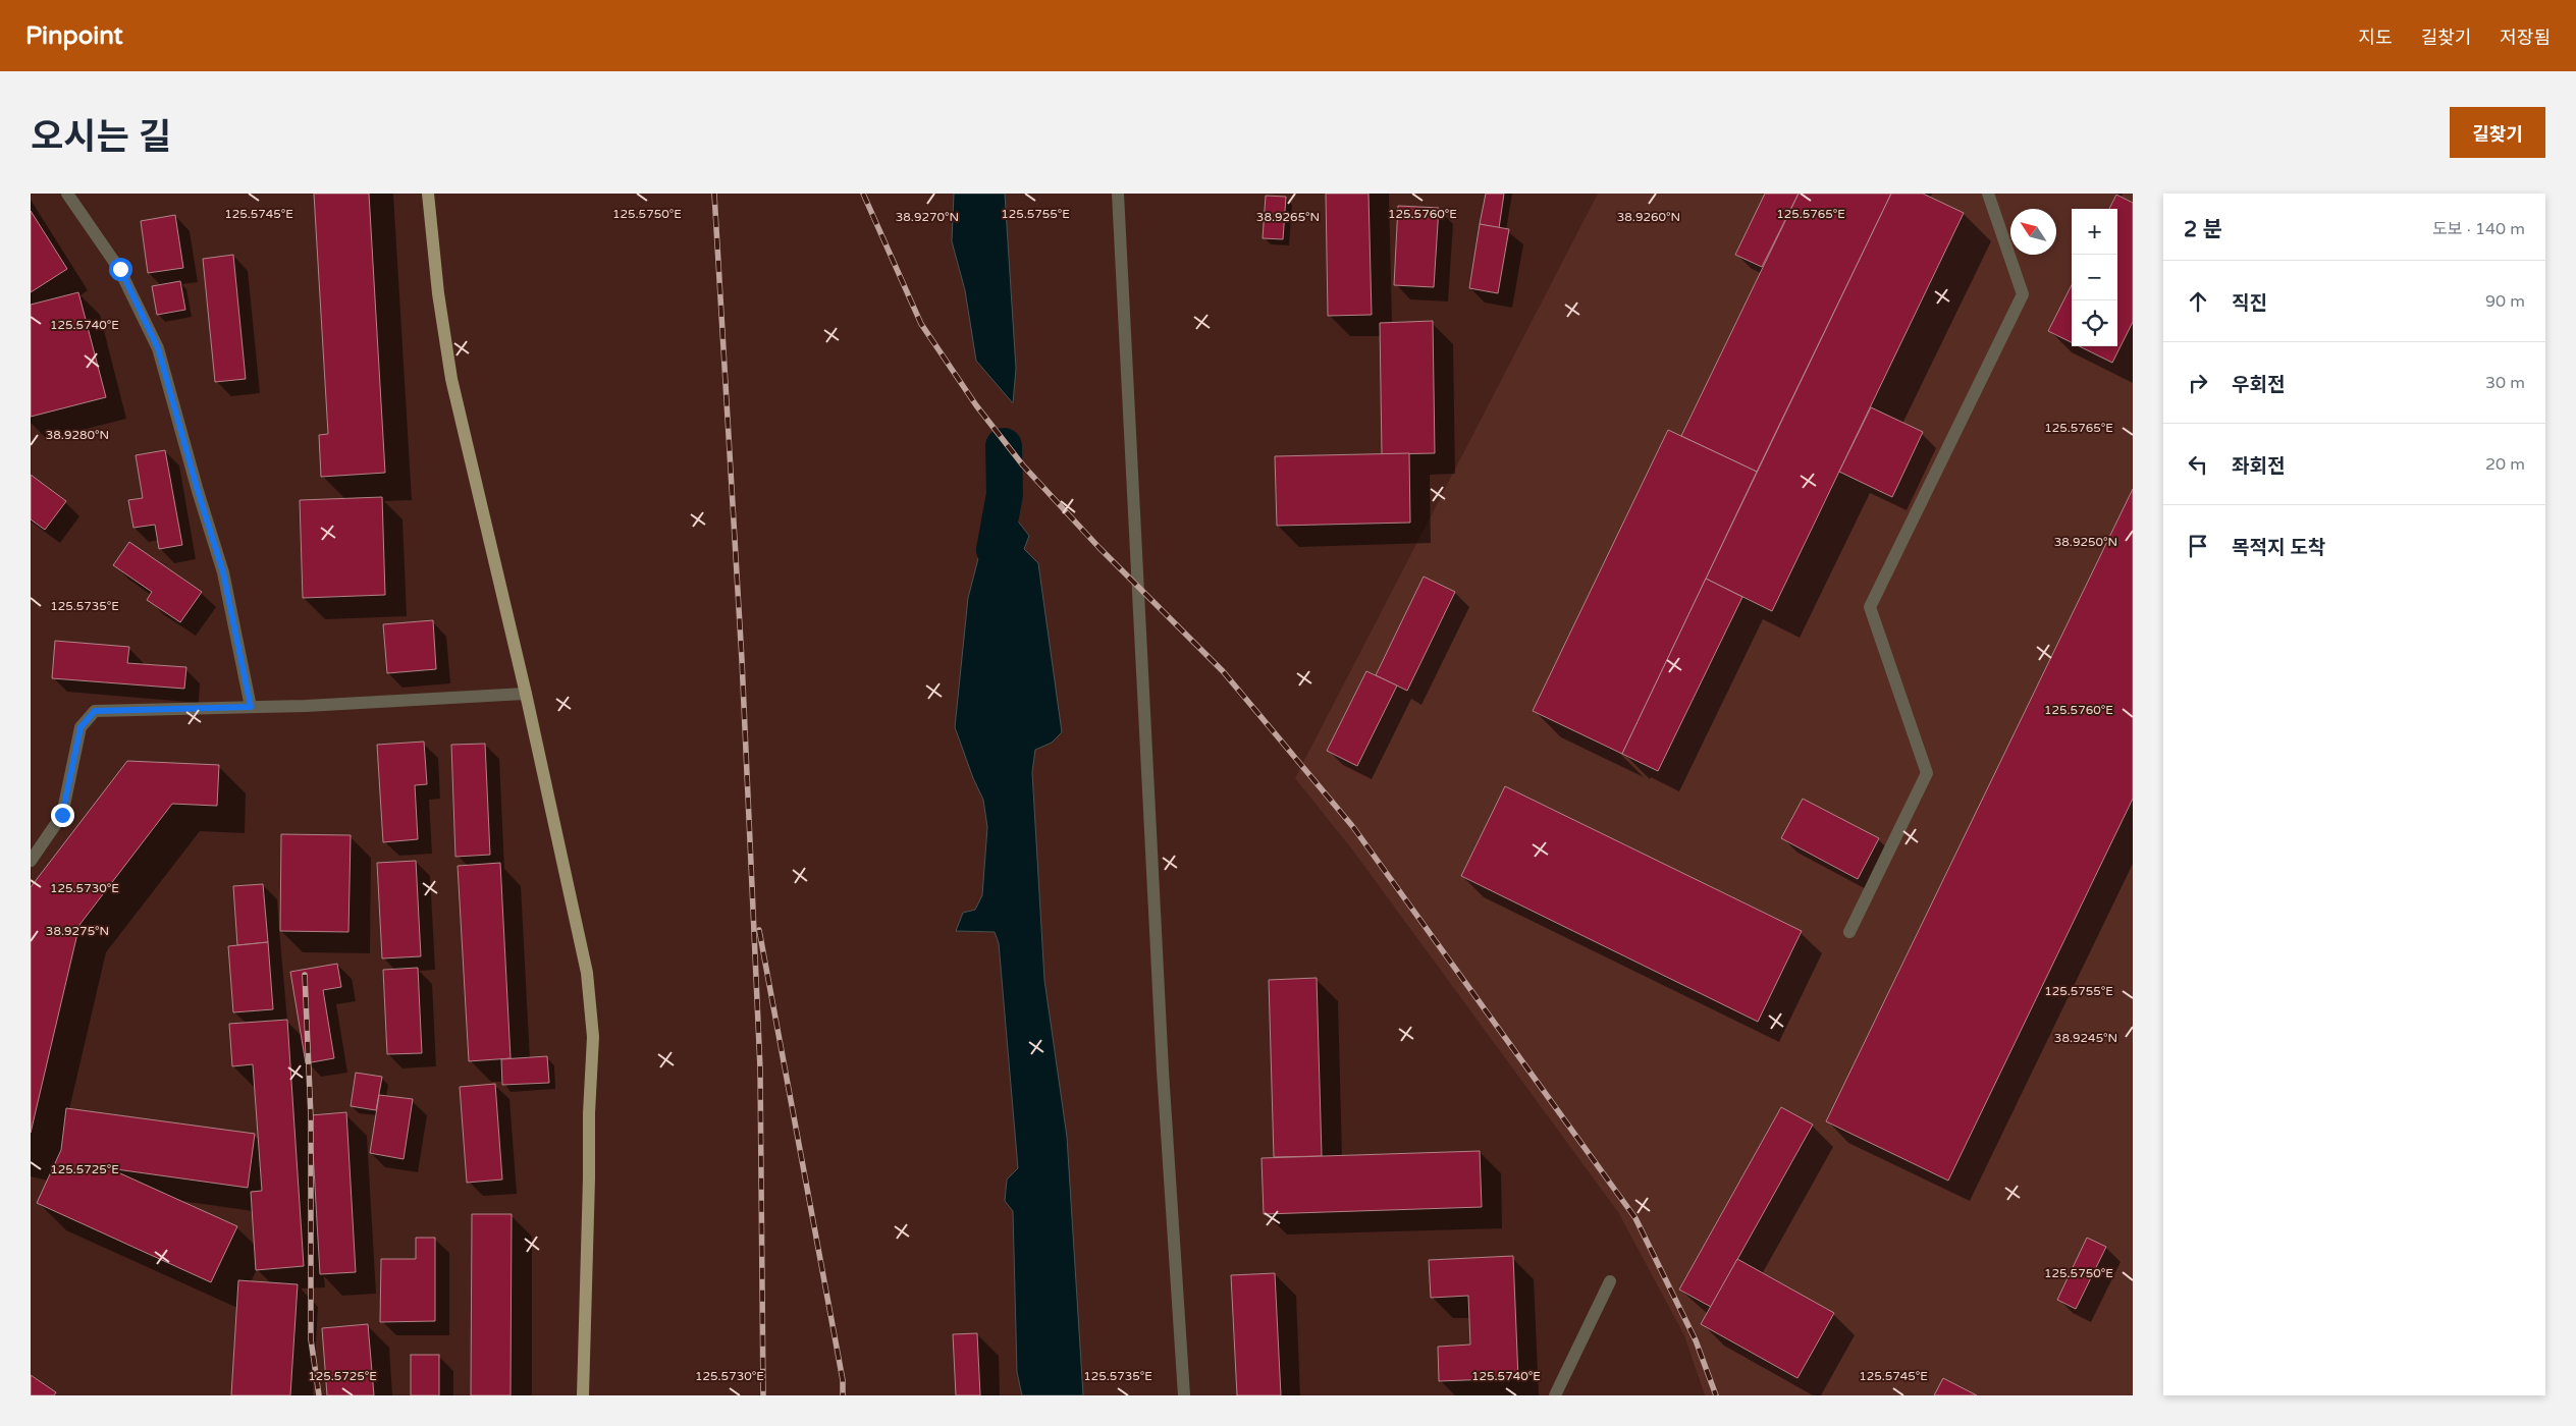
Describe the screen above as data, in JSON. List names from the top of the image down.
{
  "north": "top left",
  "page": {
    "header": "Pinpoint",
    "nav": ["지도", "길찾기", "저장됨"],
    "title": "오시는 길",
    "buttons": "길찾기",
    "heading": ["2 분", "도보 · 140 m"],
    "map_buttons": ["+", "−"],
    "list": [
      ["직진", "90 m"],
      ["우회전", "30 m"],
      ["좌회전", "20 m"],
      "목적지 도착"
    ]
  },
  "coordinates": [
    "125.5745°E",
    "125.5750°E",
    "125.5755°E",
    "125.5760°E",
    "125.5765°E",
    "38.9260°N",
    "38.9270°N",
    "38.9265°N",
    "125.5740°E",
    "38.9280°N",
    "38.9250°N",
    "125.5735°E",
    "125.5730°E",
    "38.9275°N",
    "38.9245°N",
    "125.5725°E"
  ]
}
